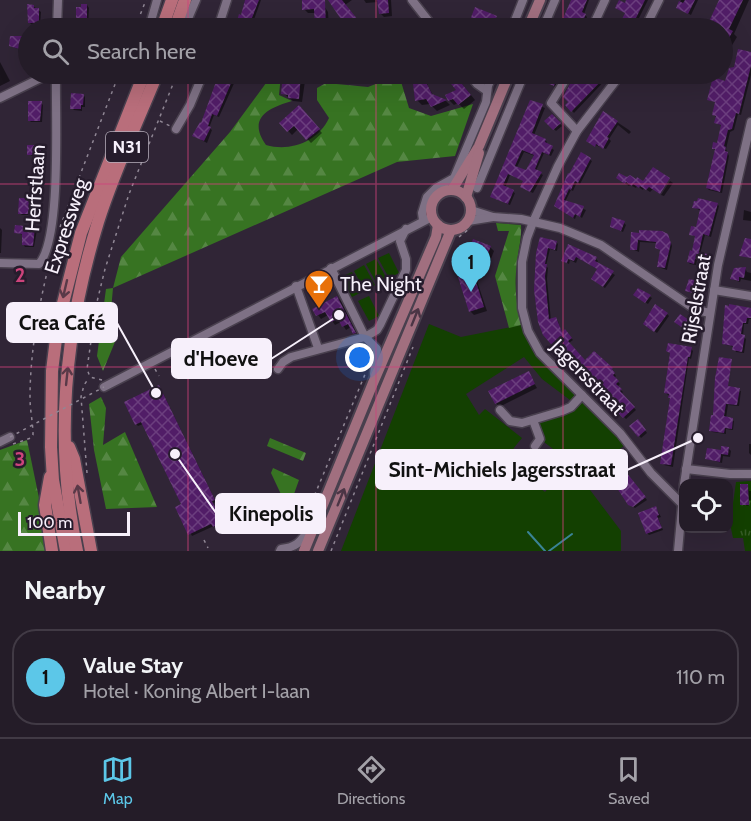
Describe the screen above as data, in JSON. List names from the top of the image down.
{
  "streets": {
    "highway": ["N31", "Expressweg"],
    "street": ["Herfstlaan", "Rijselstraat", "Jagersstraat"]
  },
  "crossings": [
    ["N31", "Expressweg"]
  ],
  "places": {
    "bar": ["The Night"],
    "other": [
      "d'Hoeve",
      "Crea Café",
      "Sint-Michiels Jagersstraat",
      "Kinepolis"
    ]
  },
  "scale_bar": "100 m",
  "page": {
    "search": "Search here",
    "pins": "1",
    "scale": "100 m",
    "heading": "Nearby",
    "list": [
      {
        "mark": "1",
        "name": "Value Stay",
        "note": "Hotel · Koning Albert I-laan",
        "value": "110 m"
      }
    ],
    "nav": ["Map", "Directions", "Saved"]
  },
  "grid": {
    "rows": ["2", "3"]
  }
}
